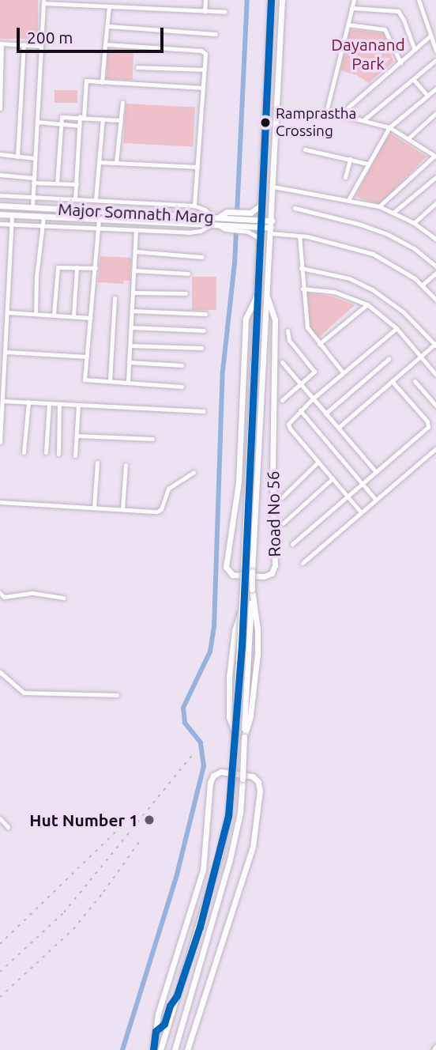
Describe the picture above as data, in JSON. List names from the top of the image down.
{
  "streets": {
    "main road": ["Major Somnath Marg", "Road No 56"]
  },
  "parks": ["Dayanand Park"],
  "places": ["Ramprastha Crossing", "Hut Number 1"],
  "scale_bar": "200 m"
}
